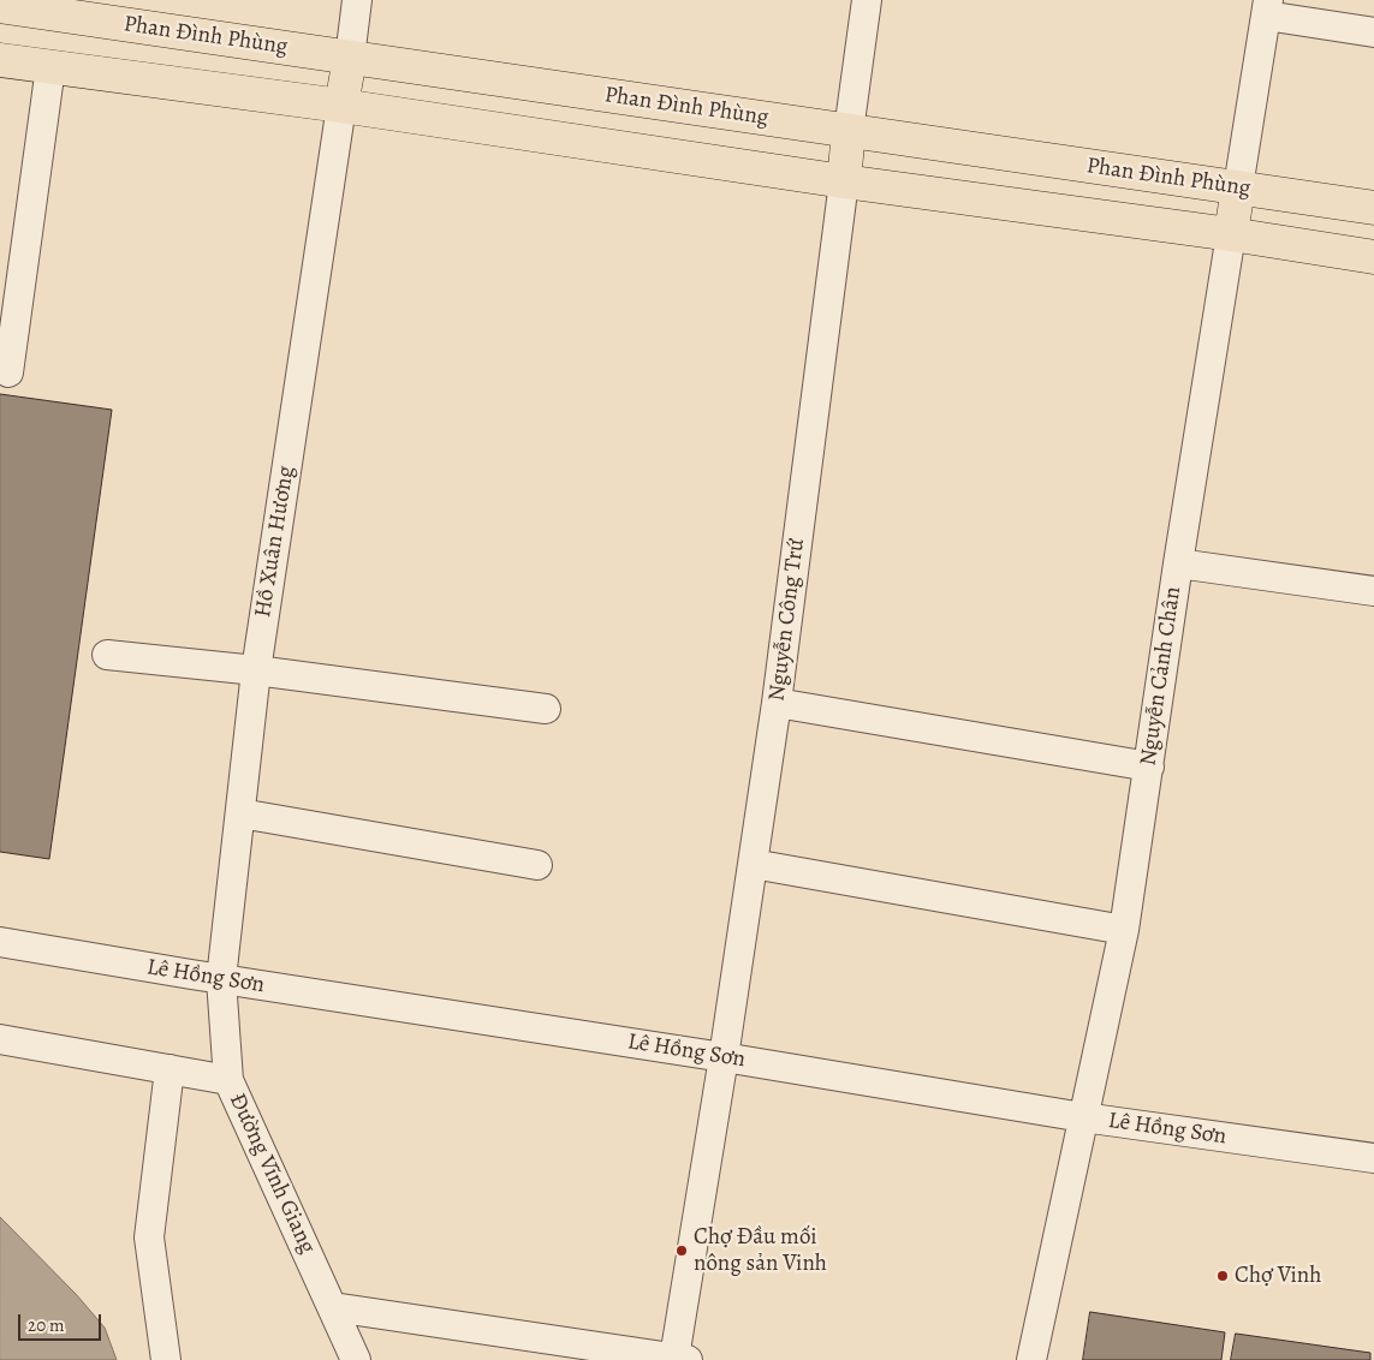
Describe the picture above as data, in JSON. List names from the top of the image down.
{
  "streets": {
    "main road": ["Phan Đình Phùng"],
    "street": [
      "Hồ Xuân Hương",
      "Nguyễn Công Trứ",
      "Nguyễn Cảnh Chân",
      "Lê Hồng Sơn",
      "Đường Vĩnh Giang"
    ]
  },
  "crossings": [
    ["Hồ Xuân Hương", "Lê Hồng Sơn"],
    ["Hồ Xuân Hương", "Đường Vĩnh Giang"],
    ["Nguyễn Công Trứ", "Lê Hồng Sơn"],
    ["Nguyễn Cảnh Chân", "Lê Hồng Sơn"],
    ["Lê Hồng Sơn", "Đường Vĩnh Giang"]
  ],
  "places": ["Chợ Đầu mối nông sản Vinh", "Chợ Vinh"],
  "scale_bar": "20 m"
}
